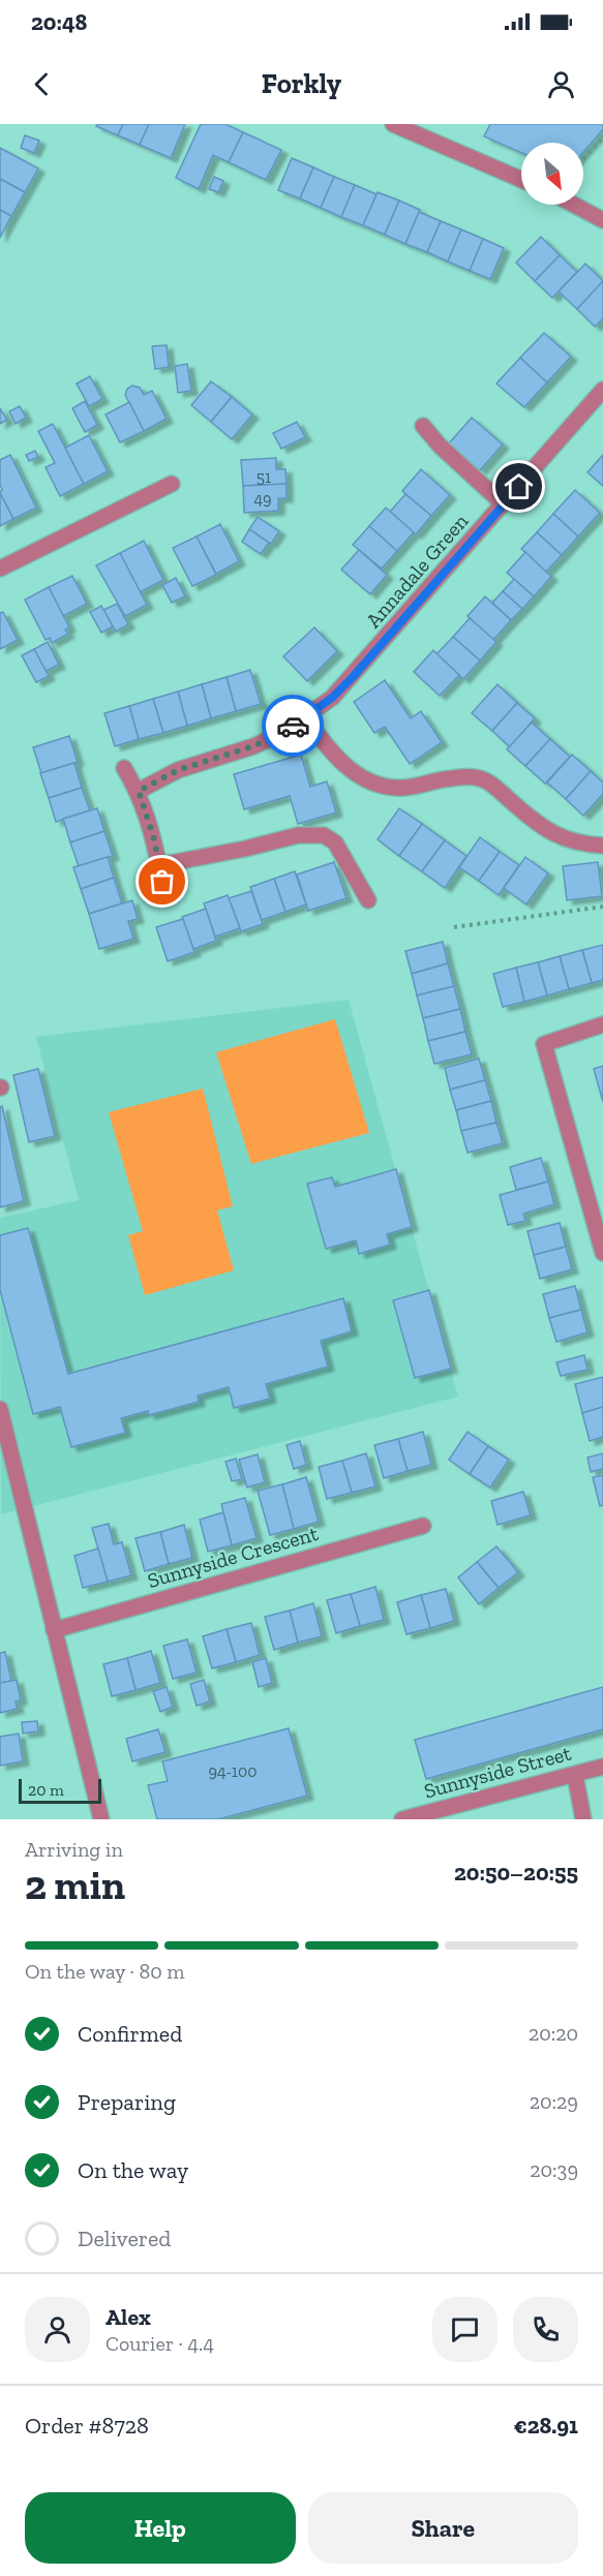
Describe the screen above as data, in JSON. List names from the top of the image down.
{
  "streets": {
    "street": ["Annadale Green", "Sunnyside Crescent", "Sunnyside Street"]
  },
  "house_numbers": ["51", "49", "94-100"],
  "scale_bar": "20 m",
  "north": "bottom right",
  "page": {
    "status": "20:48",
    "header": "Forkly",
    "scale": "20 m",
    "heading": ["2 min", "Arriving in", "20:50–20:55"],
    "panel": [
      "Alex",
      "Courier · 4.4",
      "Order #8728",
      "€28.91"
    ],
    "bar": "On the way · 80 m",
    "list": [
      ["Confirmed", "20:20"],
      ["Preparing", "20:29"],
      ["On the way", "20:39"],
      "Delivered"
    ],
    "buttons": ["Help", "Share"]
  }
}
